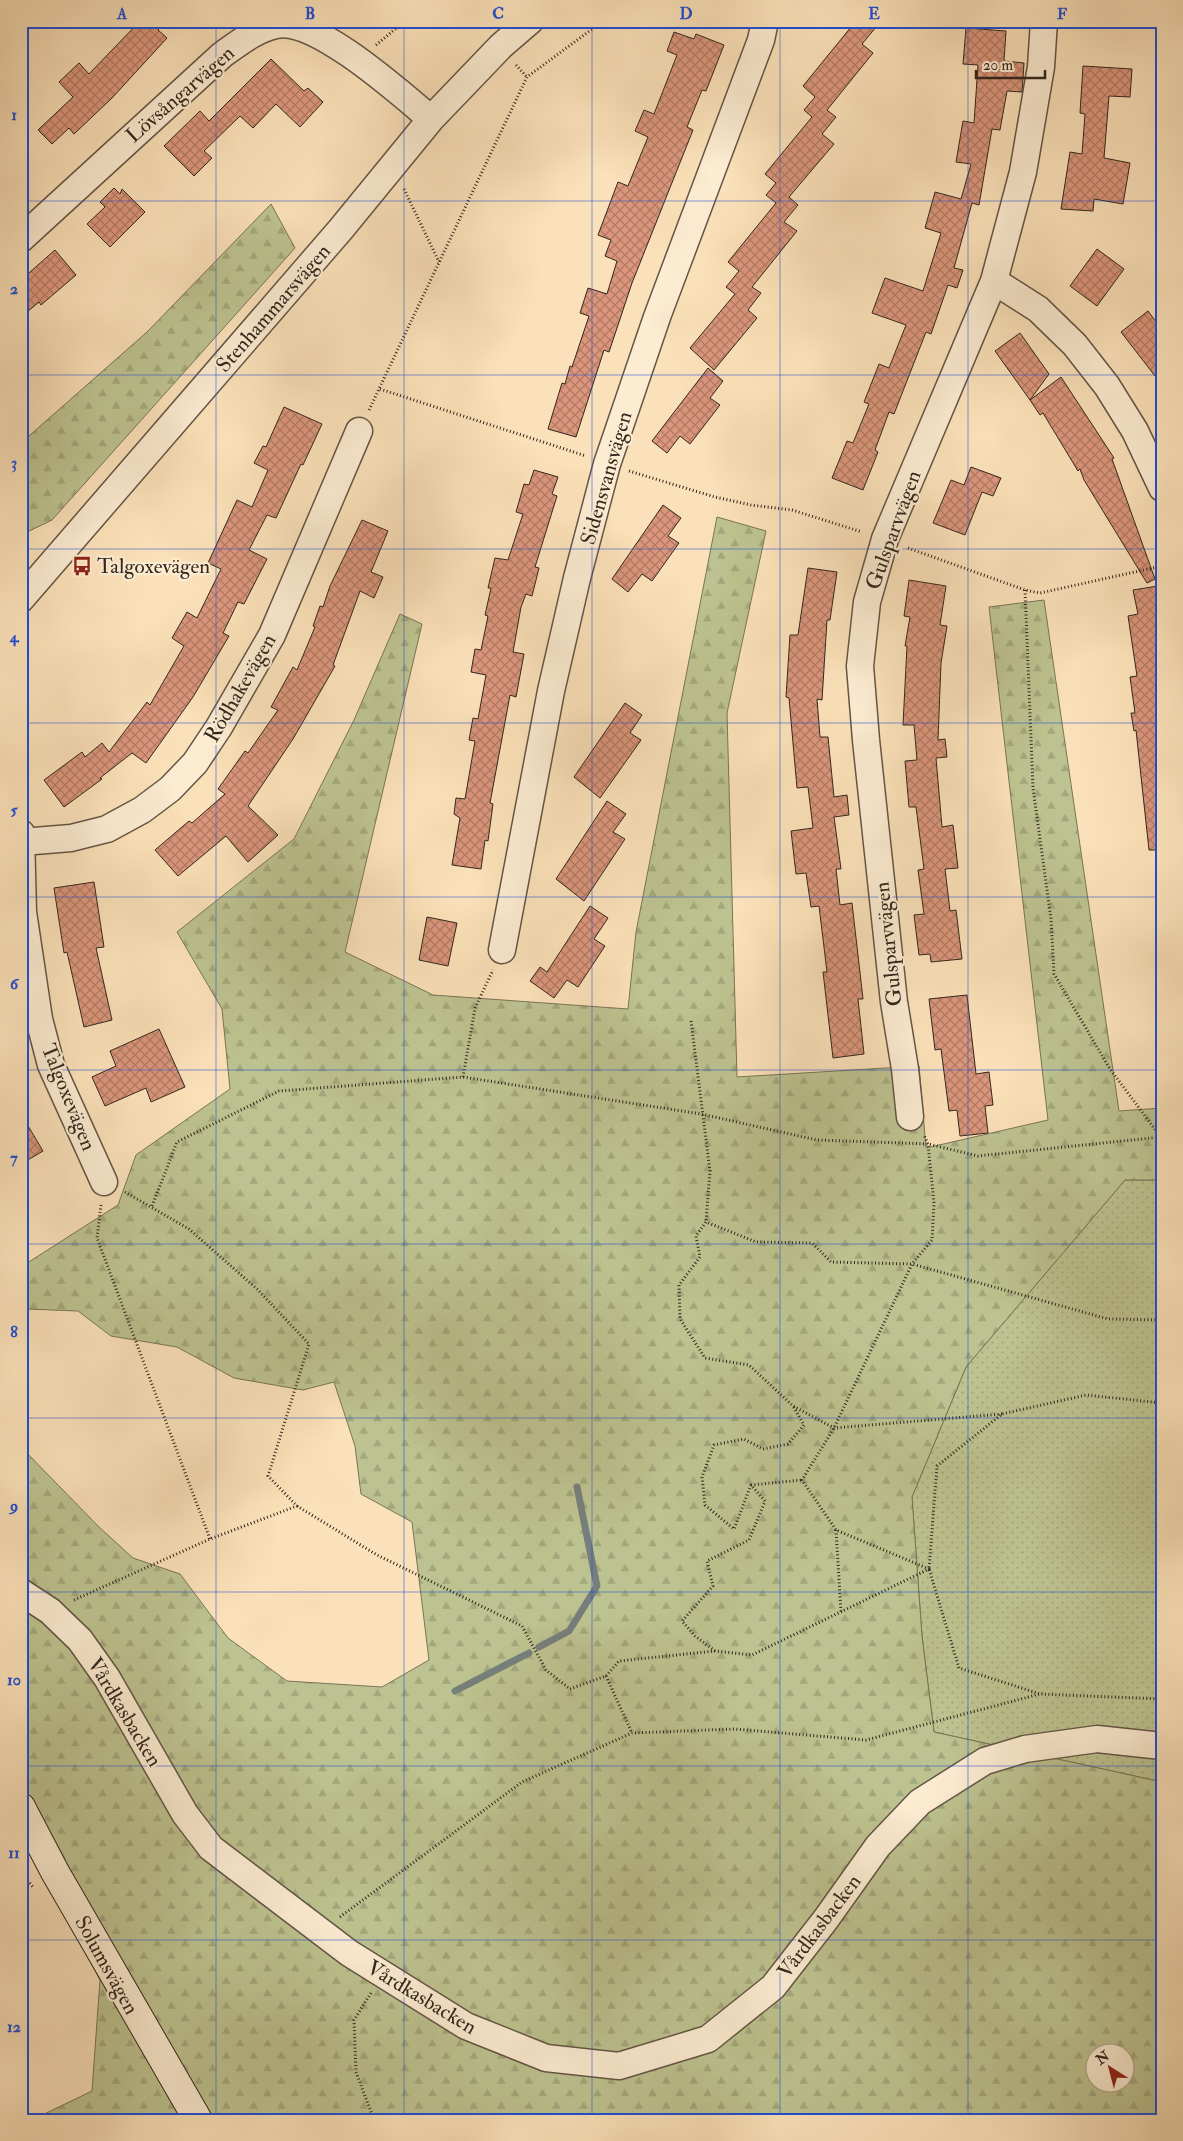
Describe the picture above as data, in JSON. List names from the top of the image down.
{
  "streets": {
    "main road": ["Solumsvägen"],
    "street": [
      "Lövsångarvägen",
      "Stenhammarsvägen",
      "Sidensvansvägen",
      "Gulsparvvägen",
      "Rödhakevägen",
      "Talgoxevägen",
      "Vårdkasbacken"
    ]
  },
  "crossings": [
    ["Lövsångarvägen", "Stenhammarsvägen"],
    ["Rödhakevägen", "Talgoxevägen"]
  ],
  "places": {
    "bus stop": ["Talgoxevägen"]
  },
  "scale_bar": "20 m",
  "north": "top left",
  "grid": {
    "columns": [
      "A",
      "B",
      "C",
      "D",
      "E",
      "F"
    ],
    "rows": [
      "1",
      "2",
      "3",
      "4",
      "5",
      "6",
      "7",
      "8",
      "9",
      "10",
      "11",
      "12"
    ]
  }
}
